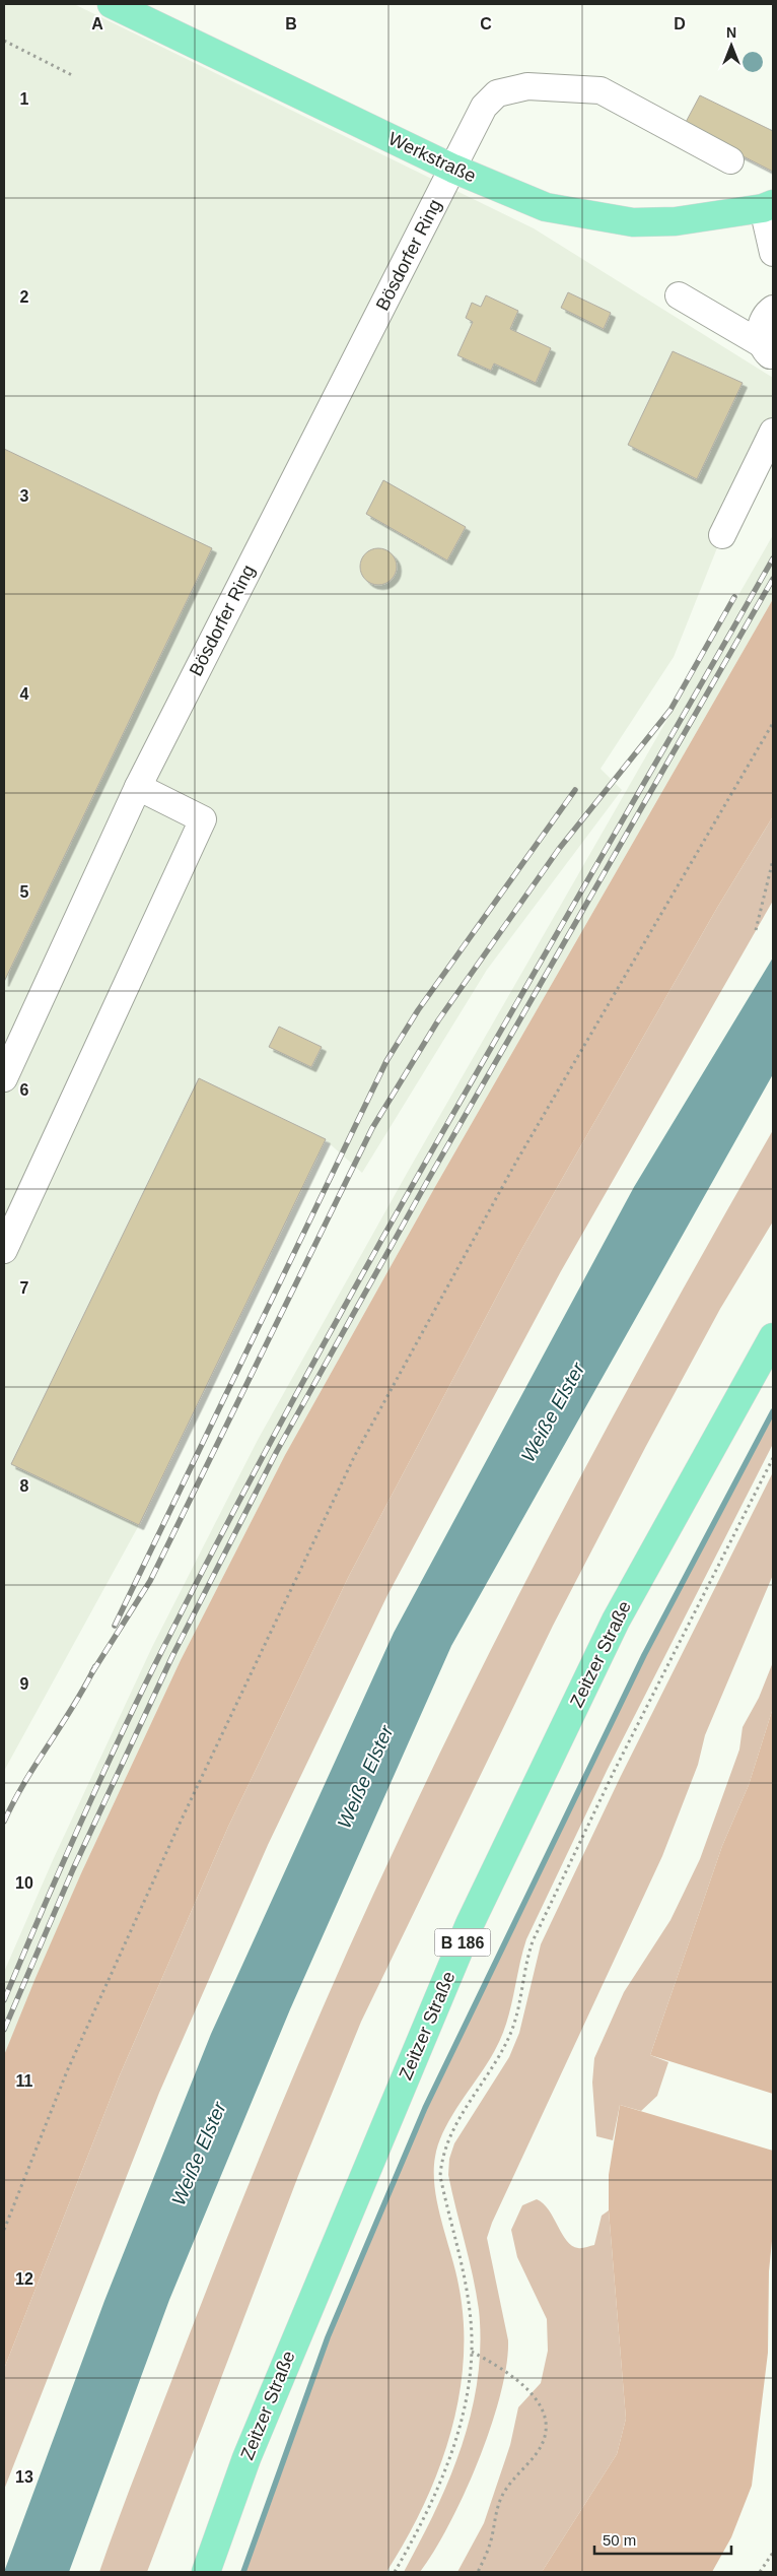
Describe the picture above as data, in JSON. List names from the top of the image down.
{
  "streets": {
    "main road": ["Werkstraße", "Zeitzer Straße", "B 186"],
    "street": ["Bösdorfer Ring"]
  },
  "crossings": [
    ["Werkstraße", "Bösdorfer Ring"]
  ],
  "water": ["Weiße Elster"],
  "scale_bar": "50 m",
  "north": "top",
  "grid": {
    "columns": [
      "A",
      "B",
      "C",
      "D"
    ],
    "rows": [
      "1",
      "2",
      "3",
      "4",
      "5",
      "6",
      "7",
      "8",
      "9",
      "10",
      "11",
      "12",
      "13"
    ]
  }
}
